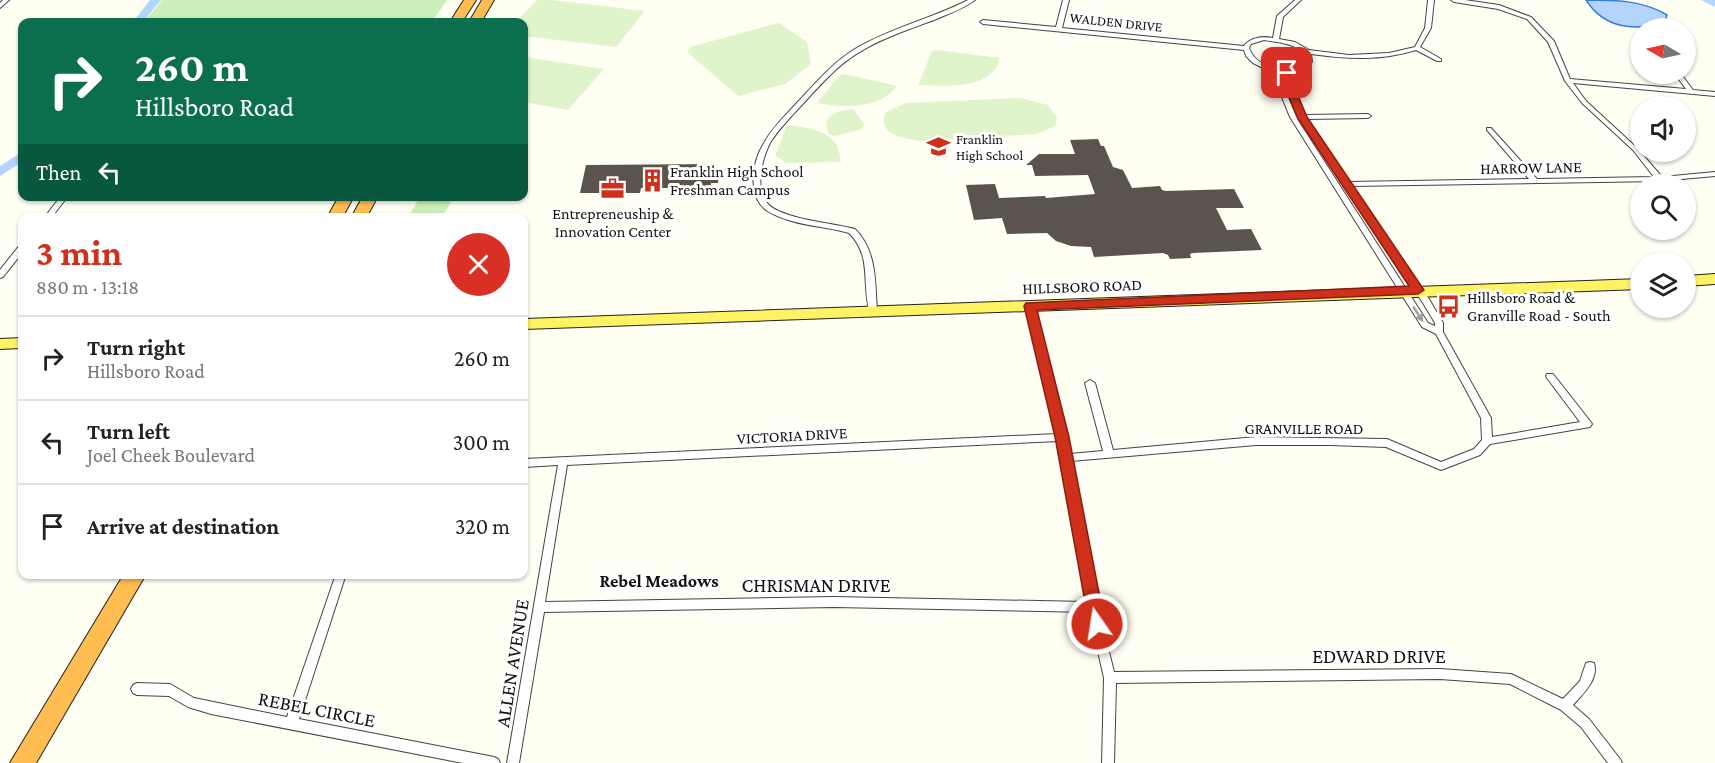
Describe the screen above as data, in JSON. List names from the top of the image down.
{
  "streets": {
    "main road": ["HILLSBORO ROAD"],
    "street": [
      "WALDEN DRIVE",
      "HARROW LANE",
      "GRANVILLE ROAD",
      "VICTORIA DRIVE",
      "CHRISMAN DRIVE",
      "EDWARD DRIVE",
      "ALLEN AVENUE",
      "REBEL CIRCLE"
    ]
  },
  "crossings": [
    ["VICTORIA DRIVE", "ALLEN AVENUE"],
    ["CHRISMAN DRIVE", "ALLEN AVENUE"]
  ],
  "districts": ["Rebel Meadows"],
  "places": {
    "school or university": ["Franklin High School"],
    "building": ["Franklin High School Freshman Campus"],
    "office": ["Entrepreneuship & Innovation Center"],
    "bus stop": ["Hillsboro Road & Granville Road - South"]
  },
  "north": "left",
  "page": {
    "turn": ["260 m", "Hillsboro Road"],
    "then": "Then",
    "heading": ["3 min", "880 m · 13:18"],
    "list": [
      {
        "name": "Turn right",
        "note": "Hillsboro Road",
        "value": "260 m"
      },
      {
        "name": "Turn left",
        "note": "Joel Cheek Boulevard",
        "value": "300 m"
      },
      {
        "name": "Arrive at destination",
        "value": "320 m"
      }
    ]
  }
}
